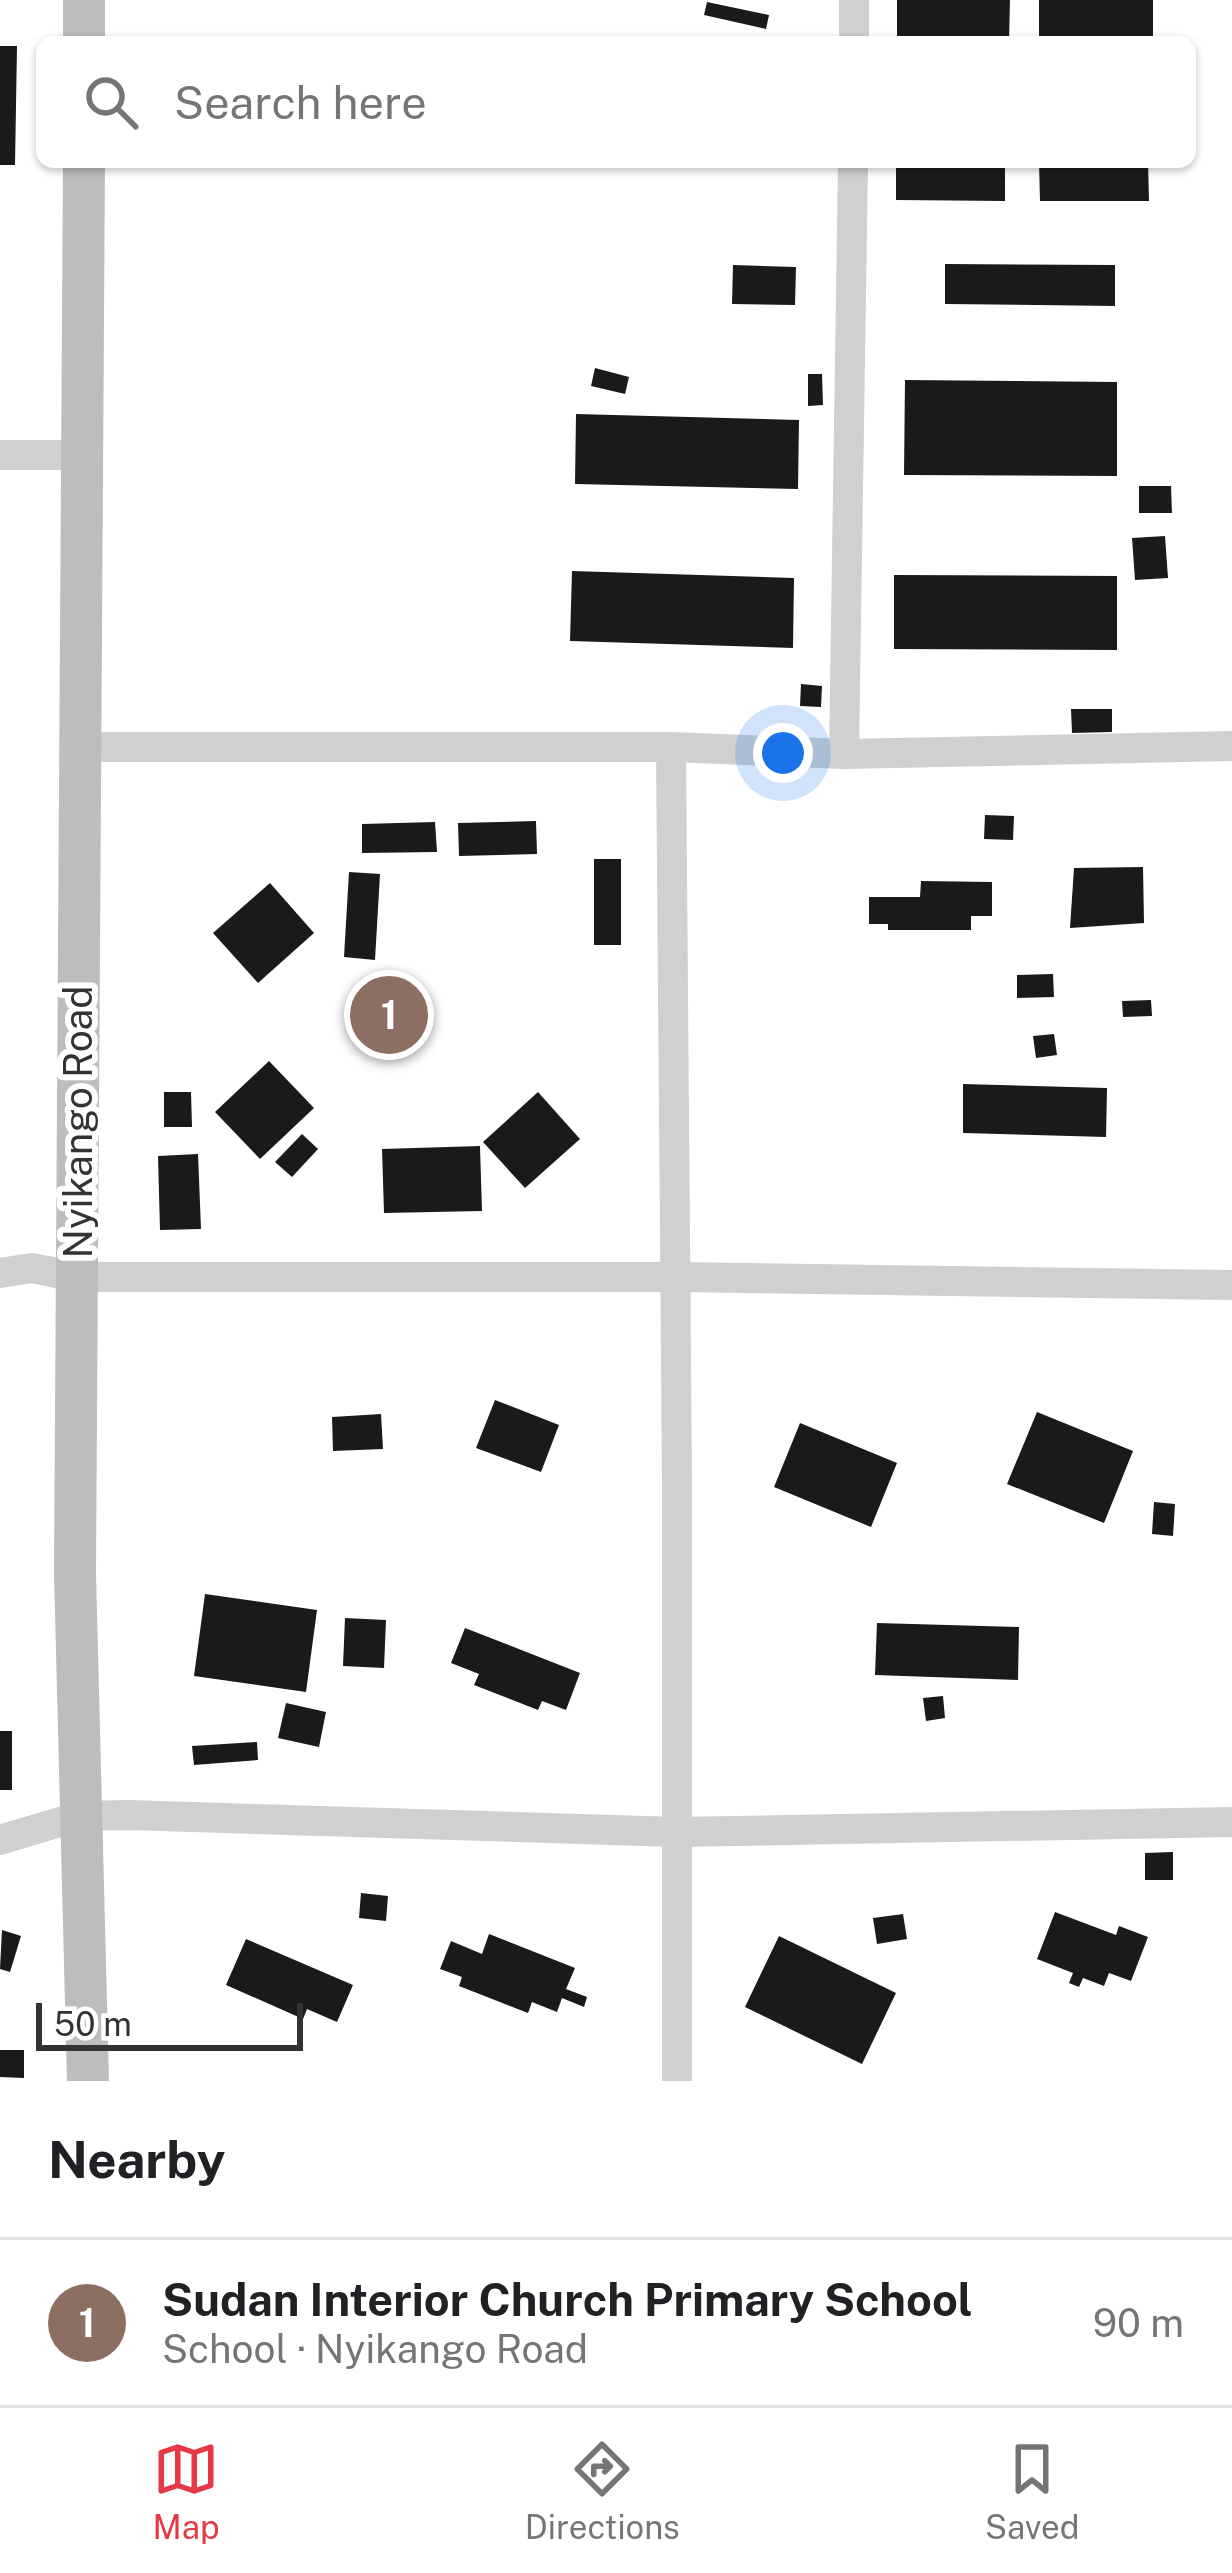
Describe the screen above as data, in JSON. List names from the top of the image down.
{
  "streets": {
    "street": ["Nyikango Road"]
  },
  "scale_bar": "50 m",
  "page": {
    "search": "Search here",
    "pins": "1",
    "scale": "50 m",
    "heading": "Nearby",
    "list": [
      {
        "mark": "1",
        "name": "Sudan Interior Church Primary School",
        "note": "School · Nyikango Road",
        "value": "90 m"
      }
    ],
    "nav": ["Map", "Directions", "Saved"]
  }
}
